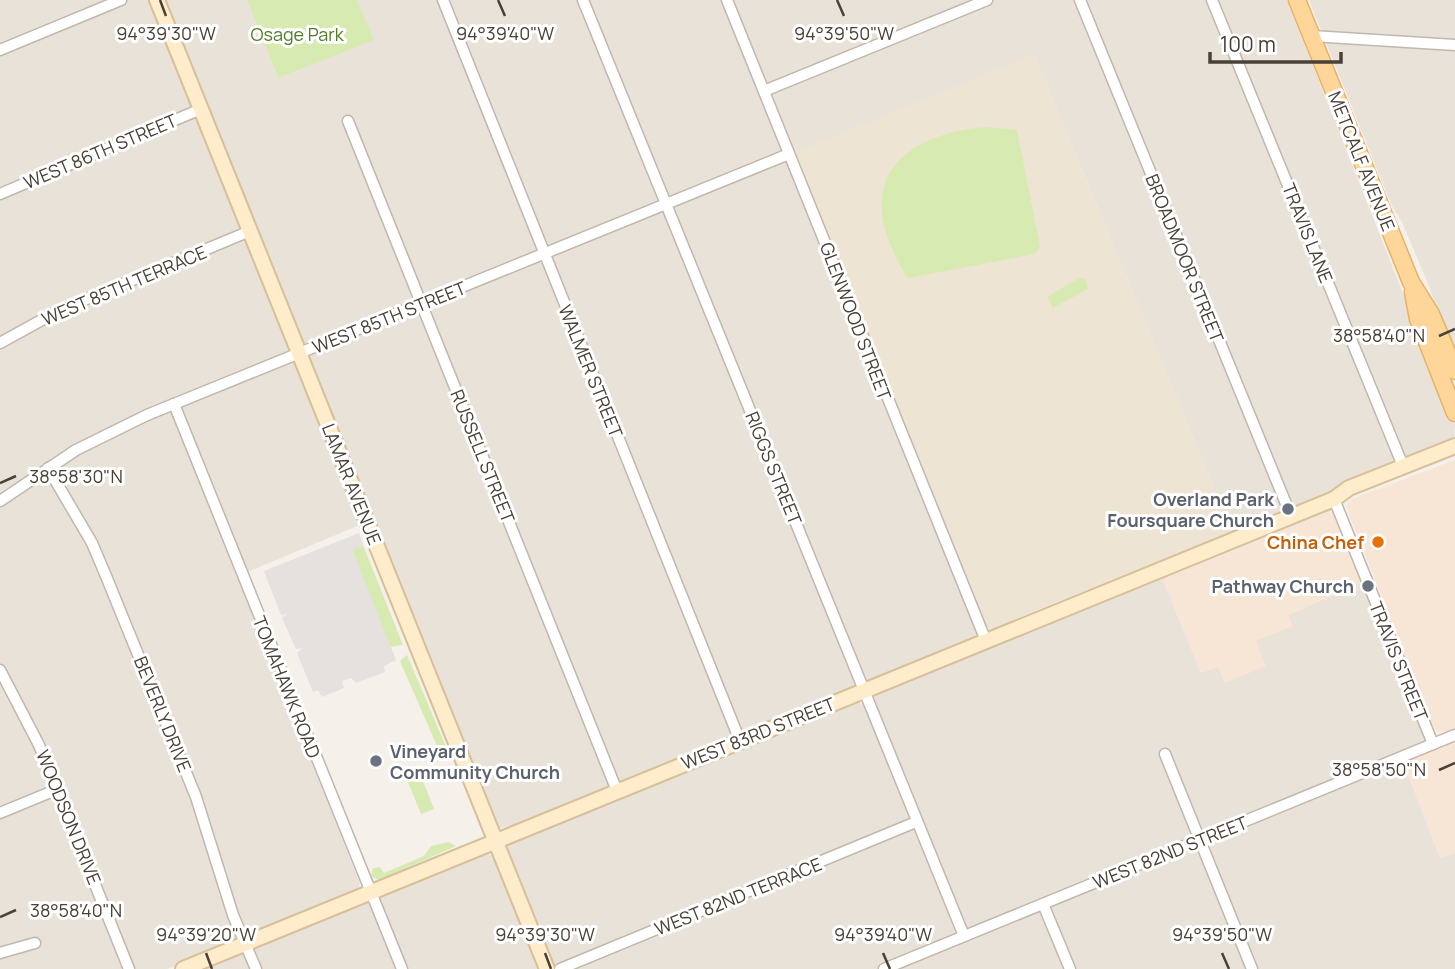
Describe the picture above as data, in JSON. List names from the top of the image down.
{
  "streets": {
    "main road": ["METCALF AVENUE"],
    "street": [
      "WEST 86TH STREET",
      "TRAVIS LANE",
      "BROADMOOR STREET",
      "WEST 85TH TERRACE",
      "WEST 85TH STREET",
      "GLENWOOD STREET",
      "WALMER STREET",
      "RUSSELL STREET",
      "RIGGS STREET",
      "LAMAR AVENUE",
      "TRAVIS STREET",
      "TOMAHAWK ROAD",
      "BEVERLY DRIVE",
      "WEST 83RD STREET",
      "WOODSON DRIVE",
      "WEST 82ND STREET",
      "WEST 82ND TERRACE"
    ]
  },
  "crossings": [
    ["WEST 86TH STREET", "LAMAR AVENUE"],
    ["TRAVIS LANE", "WEST 83RD STREET"],
    ["BROADMOOR STREET", "WEST 83RD STREET"],
    ["WEST 85TH TERRACE", "LAMAR AVENUE"],
    ["WEST 85TH STREET", "GLENWOOD STREET"],
    ["WEST 85TH STREET", "WALMER STREET"],
    ["WEST 85TH STREET", "RUSSELL STREET"],
    ["WEST 85TH STREET", "RIGGS STREET"],
    ["WEST 85TH STREET", "LAMAR AVENUE"],
    ["WEST 85TH STREET", "TOMAHAWK ROAD"],
    ["WEST 85TH STREET", "BEVERLY DRIVE"],
    ["GLENWOOD STREET", "WEST 83RD STREET"],
    ["WALMER STREET", "WEST 83RD STREET"],
    ["RUSSELL STREET", "WEST 83RD STREET"],
    ["RIGGS STREET", "WEST 83RD STREET"],
    ["RIGGS STREET", "WEST 82ND STREET"],
    ["RIGGS STREET", "WEST 82ND TERRACE"],
    ["LAMAR AVENUE", "WEST 83RD STREET"],
    ["TRAVIS STREET", "WEST 83RD STREET"],
    ["TRAVIS STREET", "WEST 82ND STREET"],
    ["TOMAHAWK ROAD", "WEST 83RD STREET"],
    ["BEVERLY DRIVE", "WEST 83RD STREET"]
  ],
  "parks": ["Osage Park"],
  "places": [
    "Overland Park Foursquare Church",
    "China Chef",
    "Pathway Church",
    "Vineyard Community Church"
  ],
  "scale_bar": "100 m",
  "coordinates": [
    "94°39'30\"W",
    "94°39'40\"W",
    "94°39'50\"W",
    "38°58'40\"N",
    "38°58'30\"N",
    "38°58'50\"N",
    "94°39'20\"W"
  ]
}
